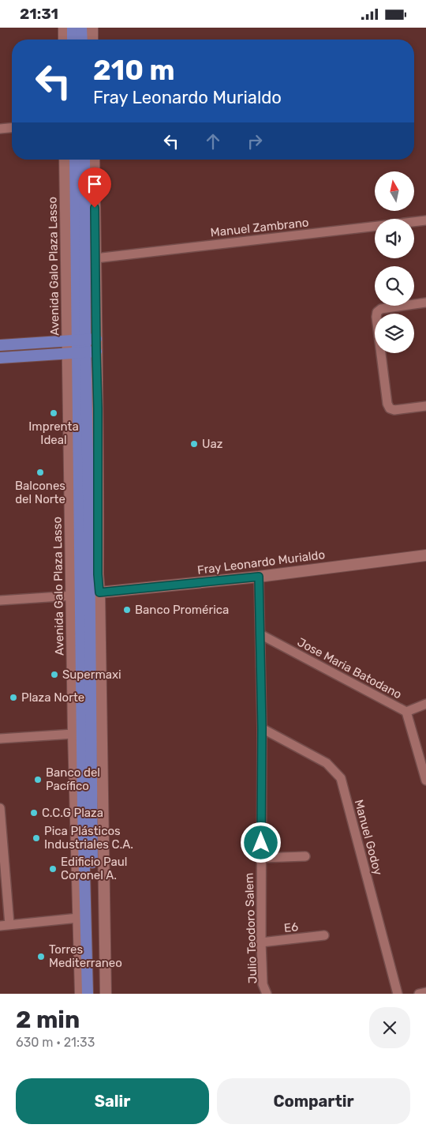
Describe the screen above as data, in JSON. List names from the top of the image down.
{
  "streets": {
    "main road": ["Avenida Galo Plaza Lasso", "Fray Leonardo Murialdo"],
    "street": [
      "Manuel Zambrano",
      "Jose Maria Batodano",
      "Manuel Godoy",
      "E6",
      "Julio Teodoro Salem"
    ]
  },
  "crossings": [
    ["Manuel Zambrano", "Avenida Galo Plaza Lasso"],
    ["Avenida Galo Plaza Lasso", "Fray Leonardo Murialdo"],
    ["Fray Leonardo Murialdo", "Julio Teodoro Salem"],
    ["Jose Maria Batodano", "Julio Teodoro Salem"],
    ["Manuel Godoy", "Julio Teodoro Salem"],
    ["E6", "Julio Teodoro Salem"]
  ],
  "places": [
    "Imprenta Ideal",
    "Uaz",
    "Balcones del Norte",
    "Banco Promérica",
    "Supermaxi",
    "Plaza Norte",
    "Banco del Pacífico",
    "C.C.G Plaza",
    "Pica Plásticos Industriales C.A.",
    "Edificio Paul Coronel A.",
    "Torres Mediterraneo"
  ],
  "north": "top",
  "page": {
    "status": "21:31",
    "turn": ["210 m", "Fray Leonardo Murialdo"],
    "heading": ["2 min", "630 m · 21:33"],
    "buttons": ["Salir", "Compartir"]
  }
}
